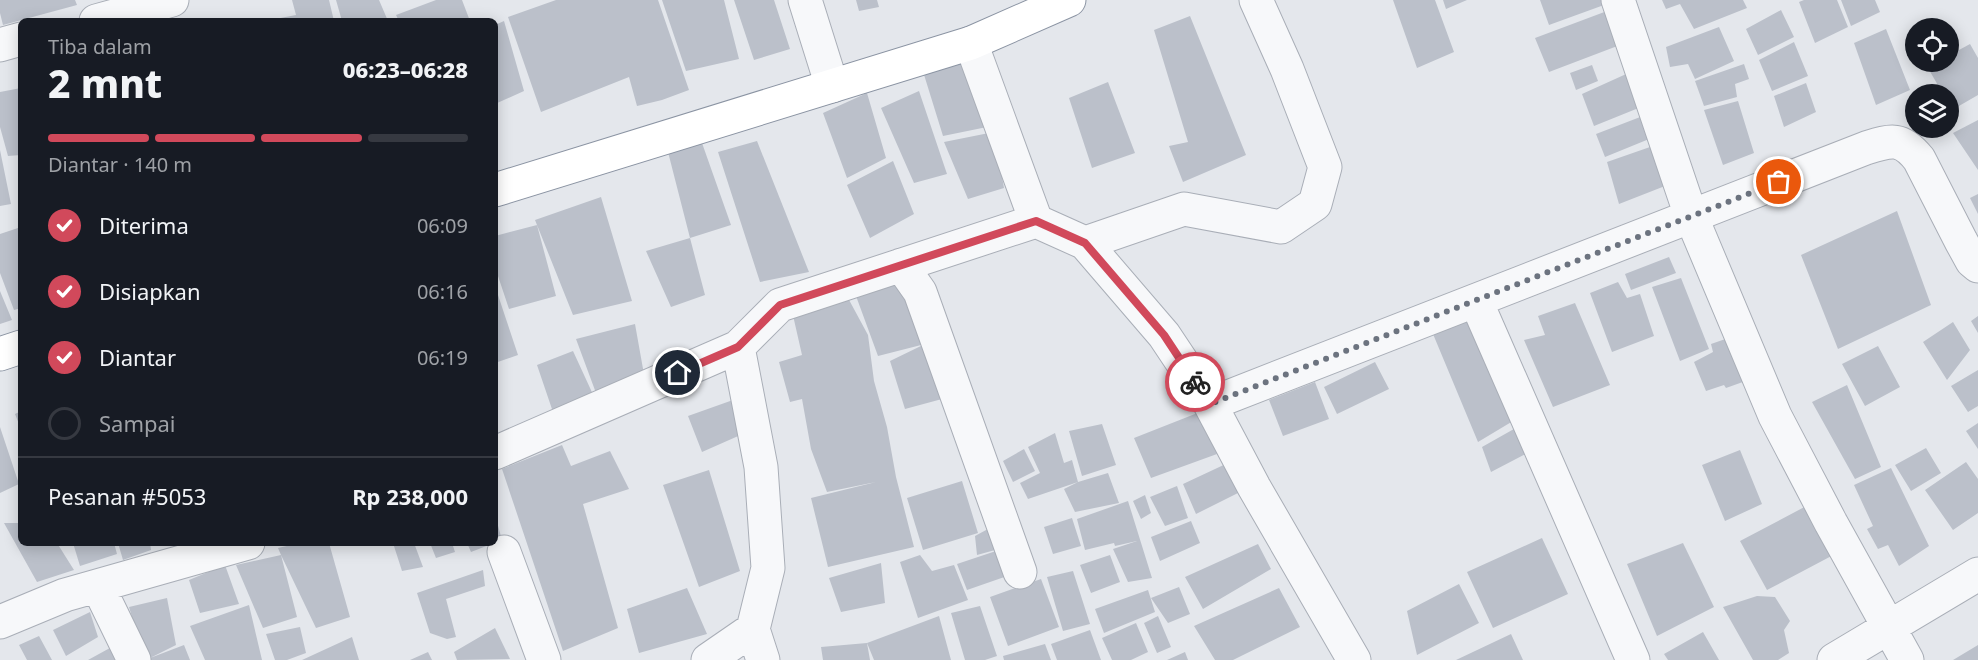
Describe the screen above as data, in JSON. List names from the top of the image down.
{
  "page": {
    "heading": ["2 mnt", "Tiba dalam", "06:23–06:28"],
    "panel": ["Pesanan #5053", "Rp 238,000"],
    "bar": "Diantar · 140 m",
    "list": [
      ["Diterima", "06:09"],
      ["Disiapkan", "06:16"],
      ["Diantar", "06:19"],
      "Sampai"
    ]
  }
}
